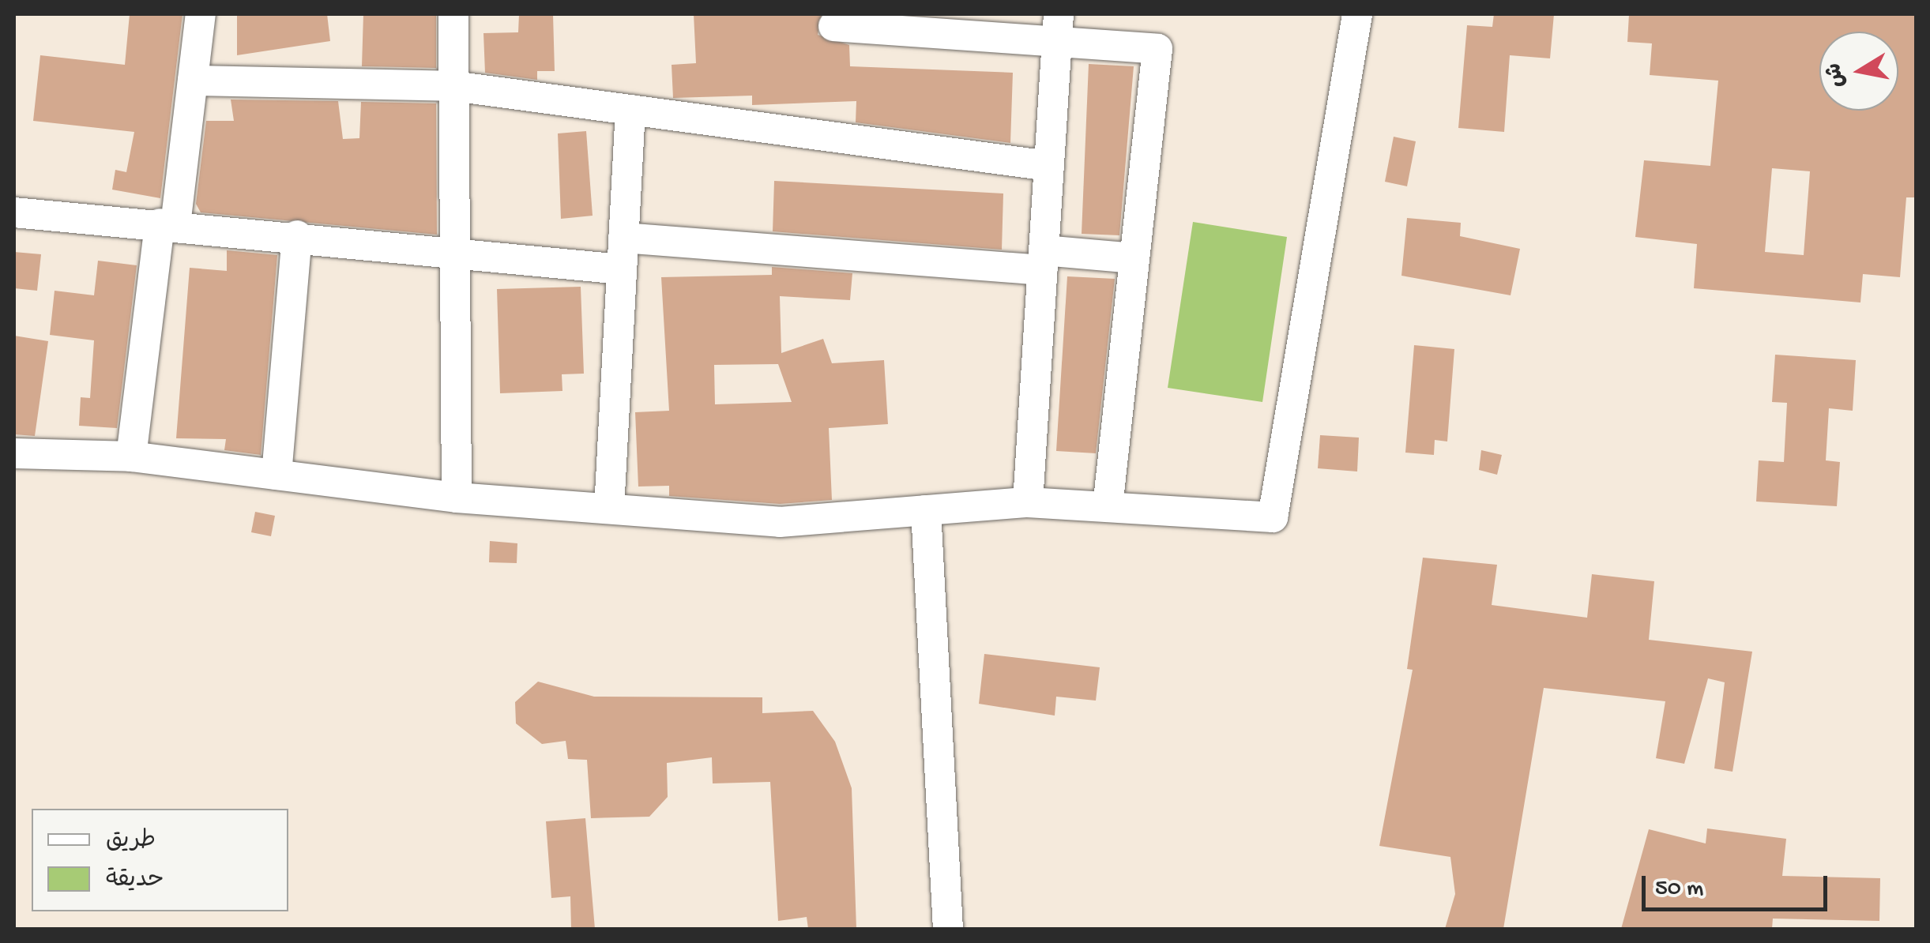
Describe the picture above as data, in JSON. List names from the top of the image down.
{
  "legend": ["طريق", "حديقة"],
  "scale_bar": "50 m",
  "north": "left"
}
